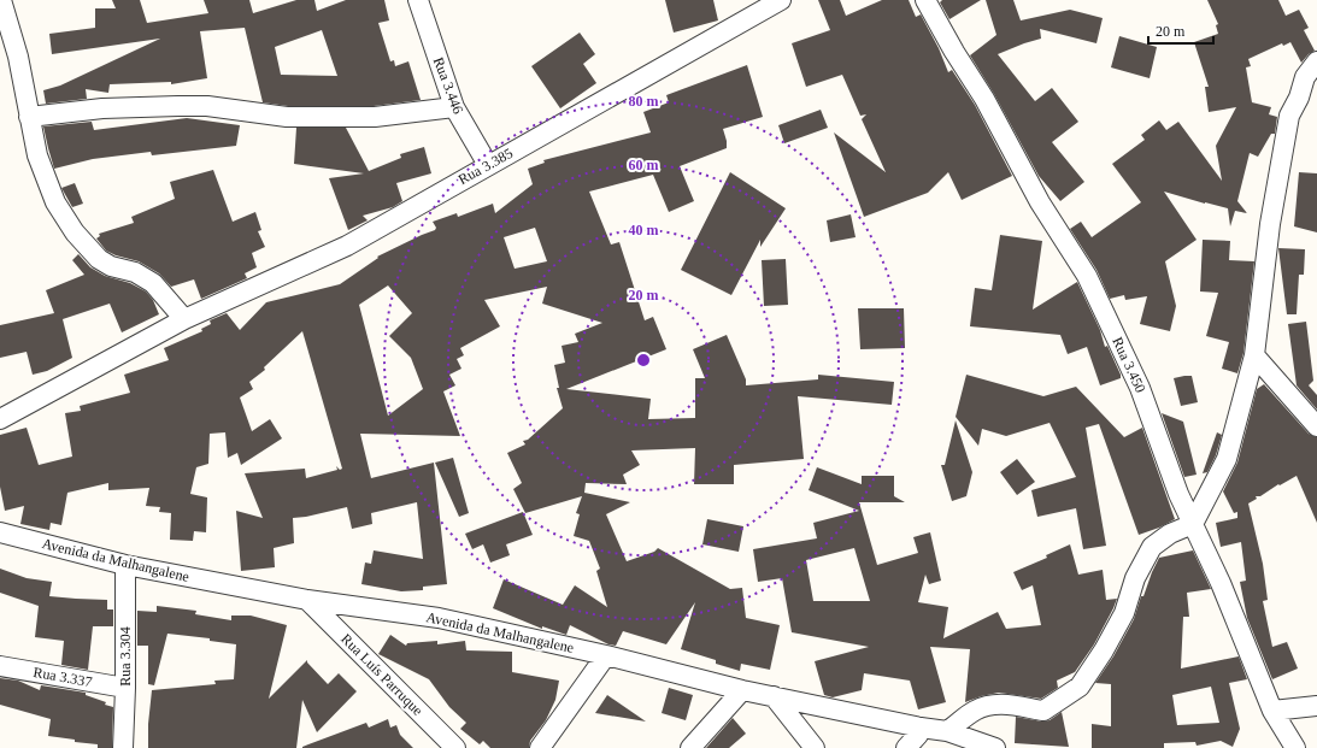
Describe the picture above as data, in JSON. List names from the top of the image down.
{
  "streets": {
    "street": [
      "Rua 3.446",
      "Rua 3.385",
      "Rua 3.450",
      "Avenida da Malhangalene",
      "Rua 3.304",
      "Rua Luís Parruque",
      "Rua 3.337"
    ]
  },
  "crossings": [
    ["Rua 3.446", "Rua 3.385"],
    ["Avenida da Malhangalene", "Rua 3.304"],
    ["Avenida da Malhangalene", "Rua Luís Parruque"],
    ["Rua 3.304", "Rua 3.337"]
  ],
  "scale_bar": "20 m",
  "rings": [
    "80 m",
    "60 m",
    "40 m",
    "20 m"
  ]
}
